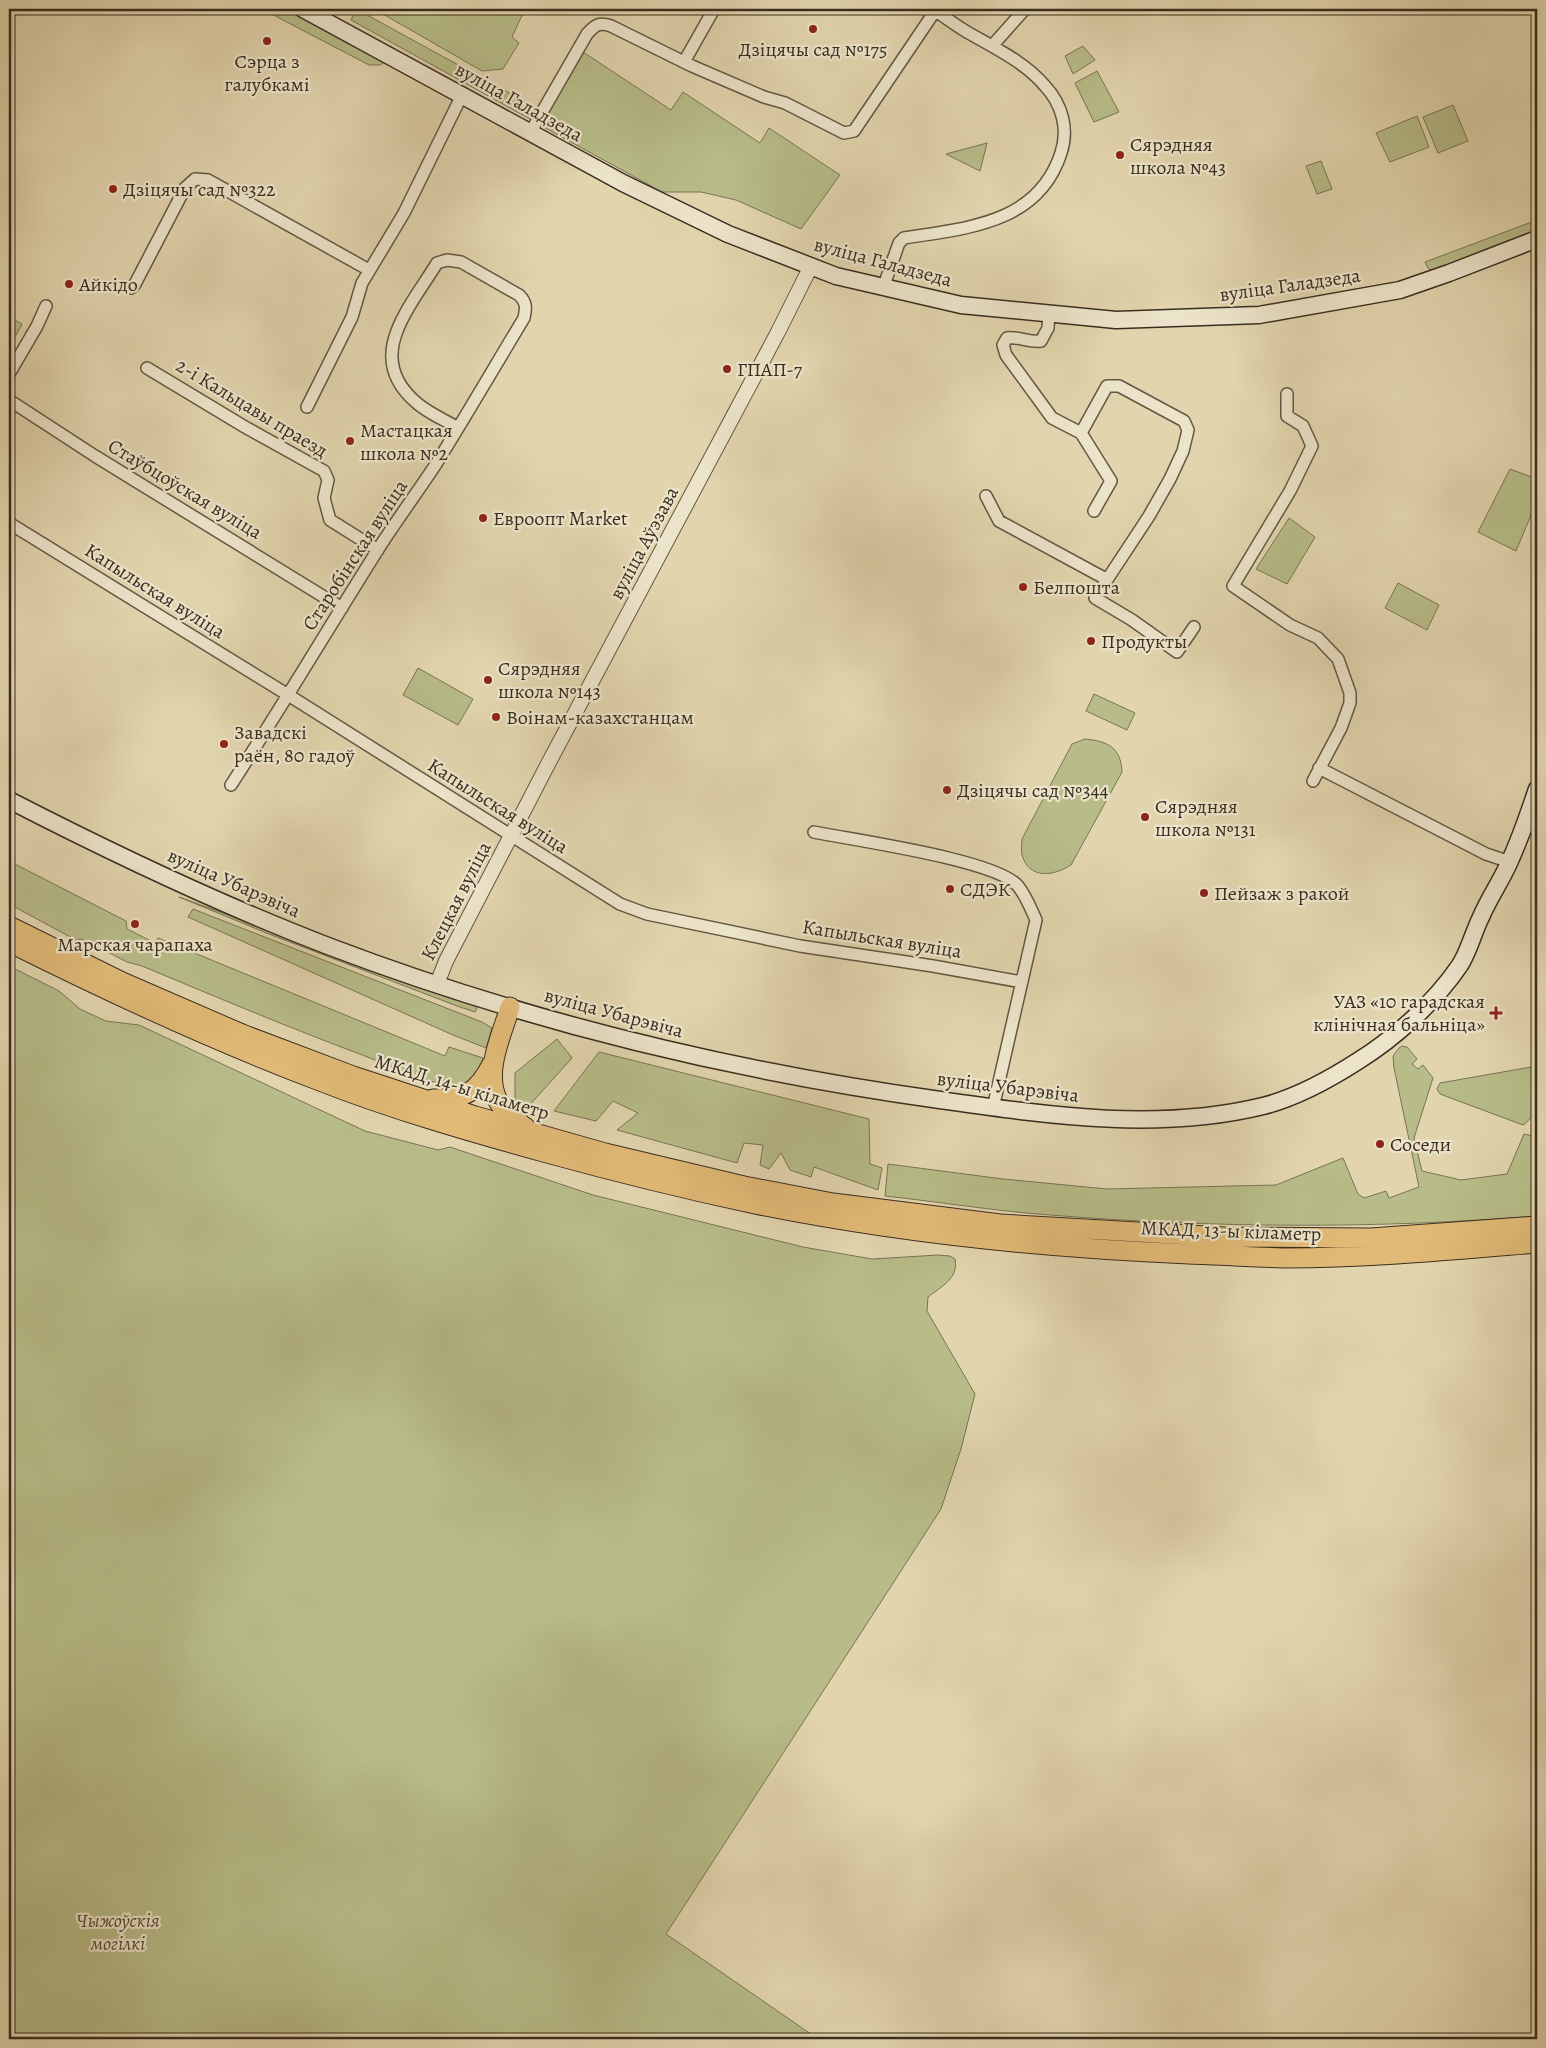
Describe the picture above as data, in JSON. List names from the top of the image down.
{
  "streets": {
    "highway": ["МКАД, 14-ы кіламетр", "МКАД, 13-ы кіламетр"],
    "main road": ["вуліца Галадзеда", "вуліца Убарэвіча"],
    "street": [
      "2-і Кальцавы праезд",
      "Стаўбцоўская вуліца",
      "вуліца Аўэзава",
      "Старобінская вуліца",
      "Капыльская вуліца",
      "Клецкая вуліца"
    ]
  },
  "crossings": [
    ["вуліца Галадзеда", "вуліца Аўэзава"],
    ["2-і Кальцавы праезд", "Старобінская вуліца"],
    ["Стаўбцоўская вуліца", "Старобінская вуліца"],
    ["вуліца Аўэзава", "Капыльская вуліца"],
    ["вуліца Аўэзава", "Клецкая вуліца"],
    ["Старобінская вуліца", "Капыльская вуліца"],
    ["Капыльская вуліца", "Клецкая вуліца"],
    ["вуліца Убарэвіча", "Клецкая вуліца"],
    ["МКАД, 14-ы кіламетр", "МКАД, 13-ы кіламетр"]
  ],
  "parks": ["Чыжоўскія могілкі"],
  "places": {
    "other": [
      "Дзіцячы сад №175",
      "Сэрца з галубкамі",
      "Сярэдняя школа №43",
      "Дзіцячы сад №322",
      "Айкідо",
      "ГПАП-7",
      "Мастацкая школа №2",
      "Евроопт Market",
      "Белпошта",
      "Продукты",
      "Сярэдняя школа №143",
      "Воінам-казахстанцам",
      "Завадскі раён, 80 гадоў",
      "Дзіцячы сад №344",
      "Сярэдняя школа №131",
      "СДЭК",
      "Пейзаж з ракой",
      "Марская чарапаха",
      "Соседи"
    ],
    "health": ["УАЗ «10 гарадская клінічная бальніца»"]
  }
}
